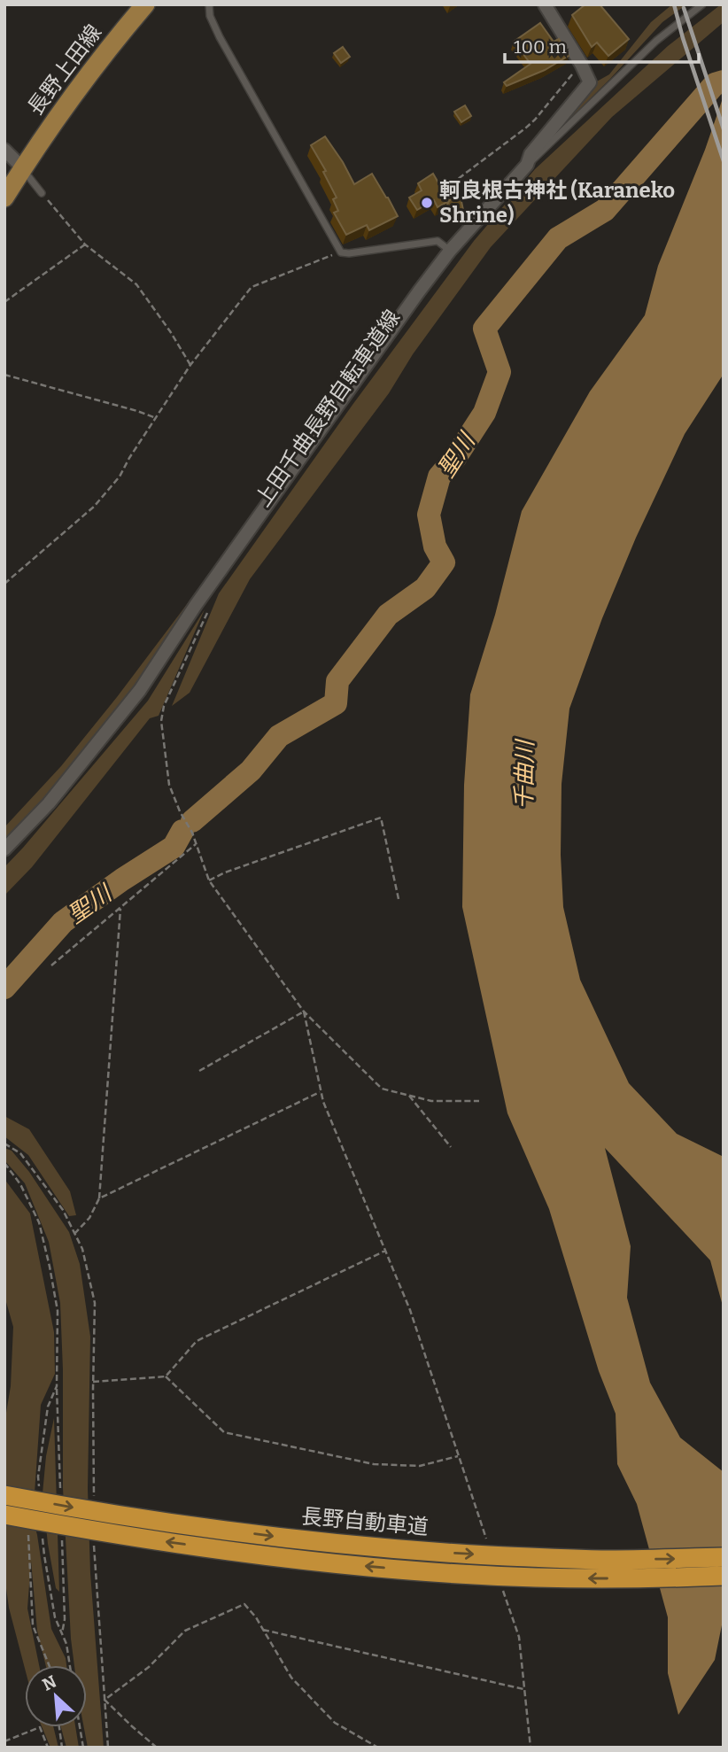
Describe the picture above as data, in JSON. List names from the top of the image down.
{
  "streets": {
    "highway": ["長野自動車道"],
    "main road": ["長野上田線"]
  },
  "water": ["聖川", "千曲川"],
  "places": ["軻良根古神社 (Karaneko Shrine)"],
  "scale_bar": "100 m",
  "north": "top left"
}
